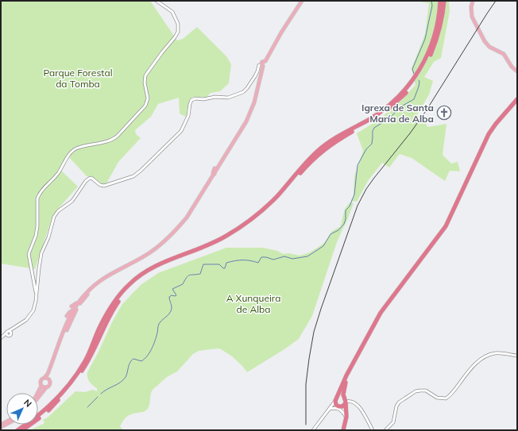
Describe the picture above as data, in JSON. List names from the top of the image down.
{
  "parks": ["Parque Forestal da Tomba", "A Xunqueira de Alba"],
  "places": {
    "church": ["Igrexa de Santa María de Alba"]
  },
  "north": "top right"
}
